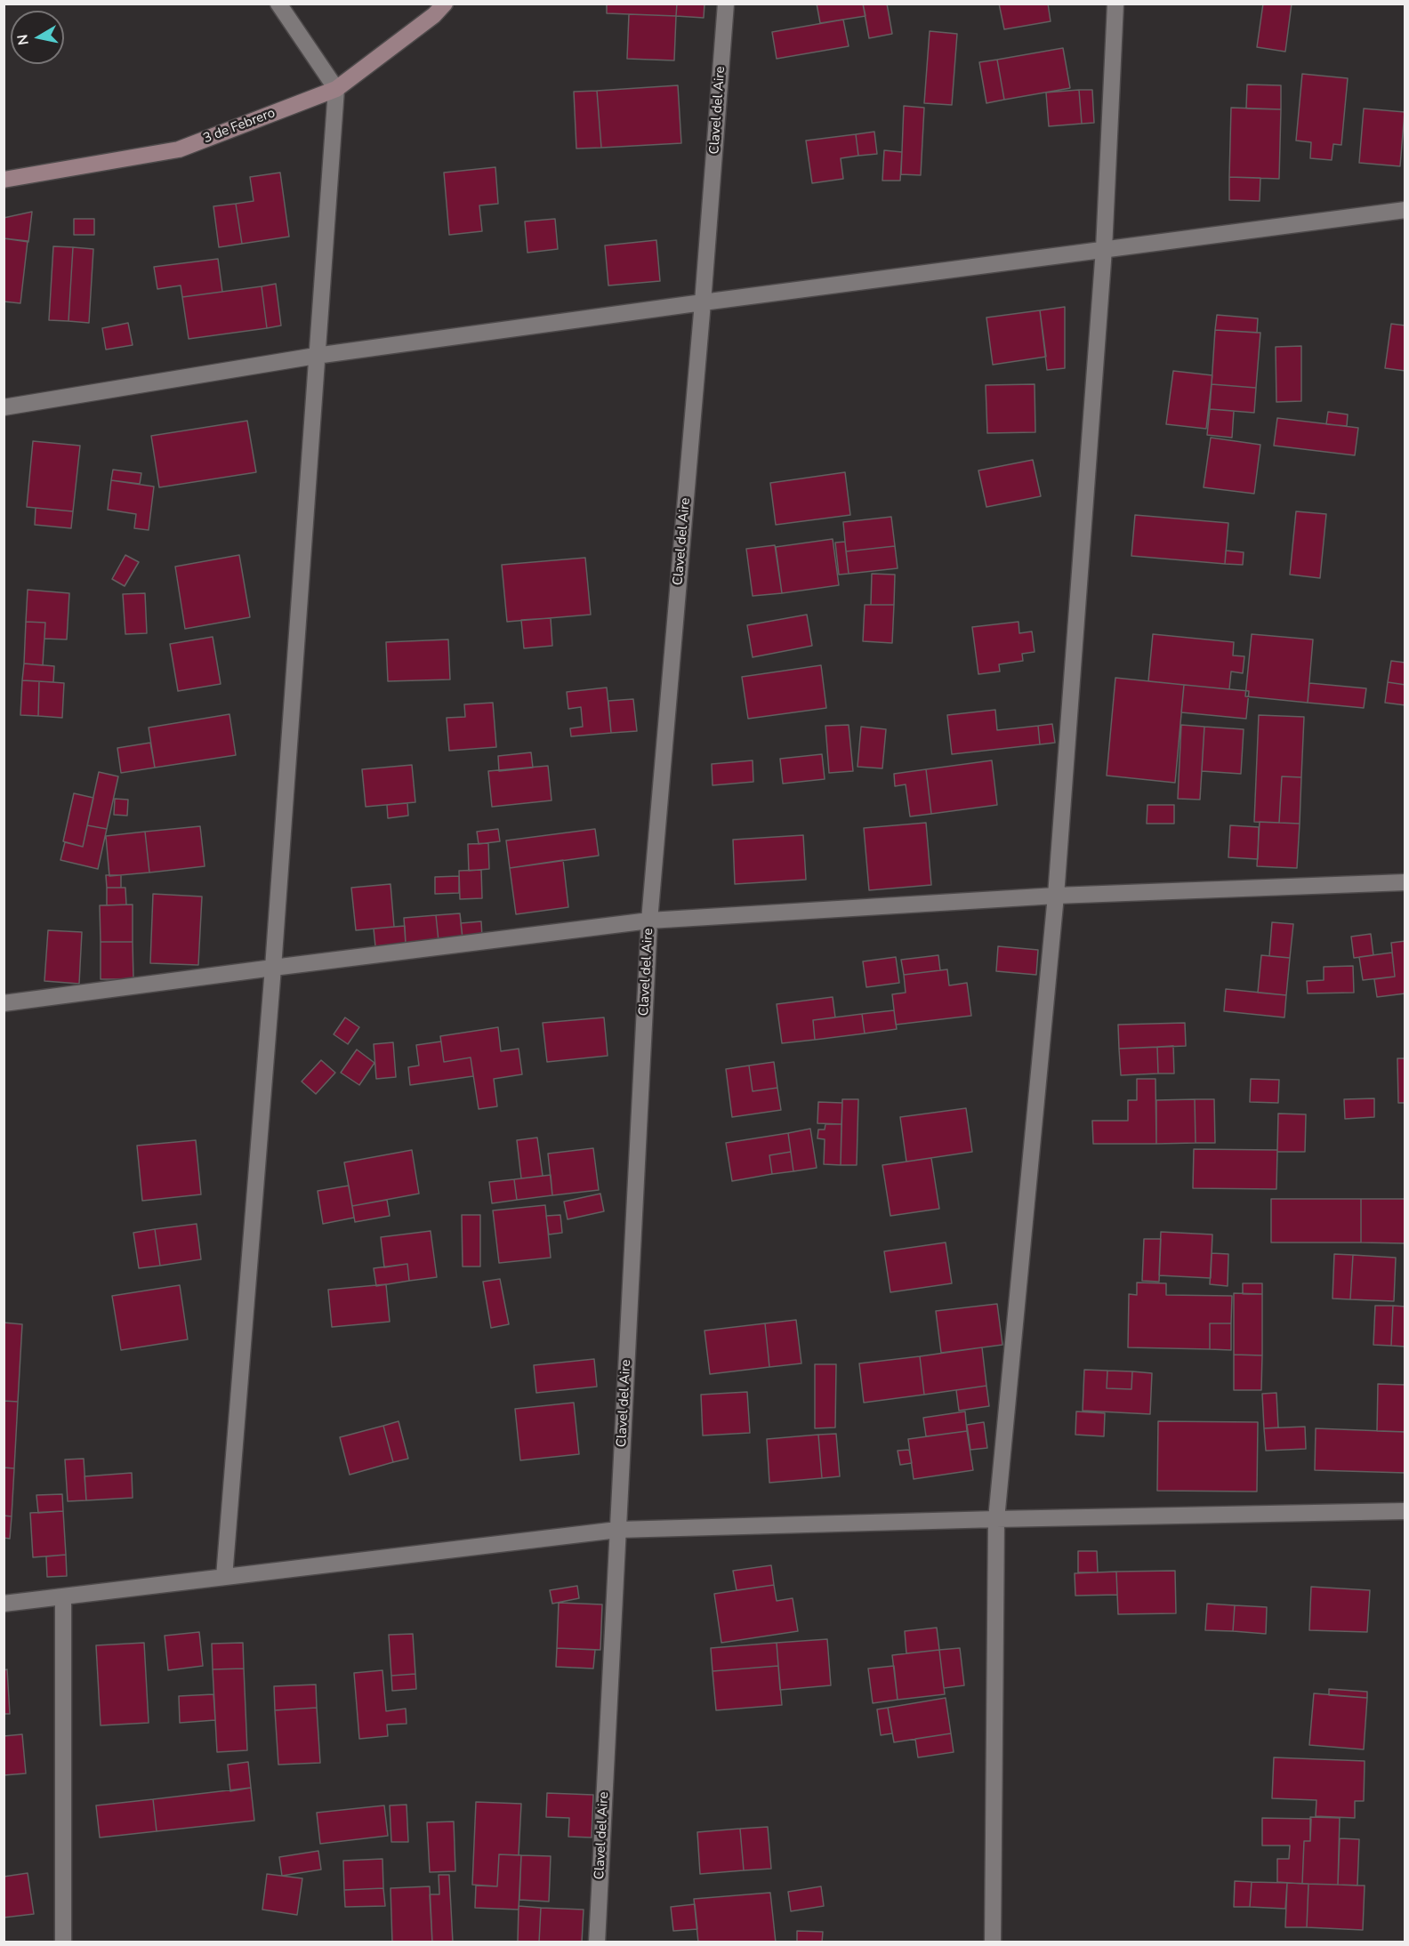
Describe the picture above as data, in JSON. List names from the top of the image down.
{
  "streets": {
    "street": ["Clavel del Aire", "3 de Febrero"]
  },
  "north": "left"
}
